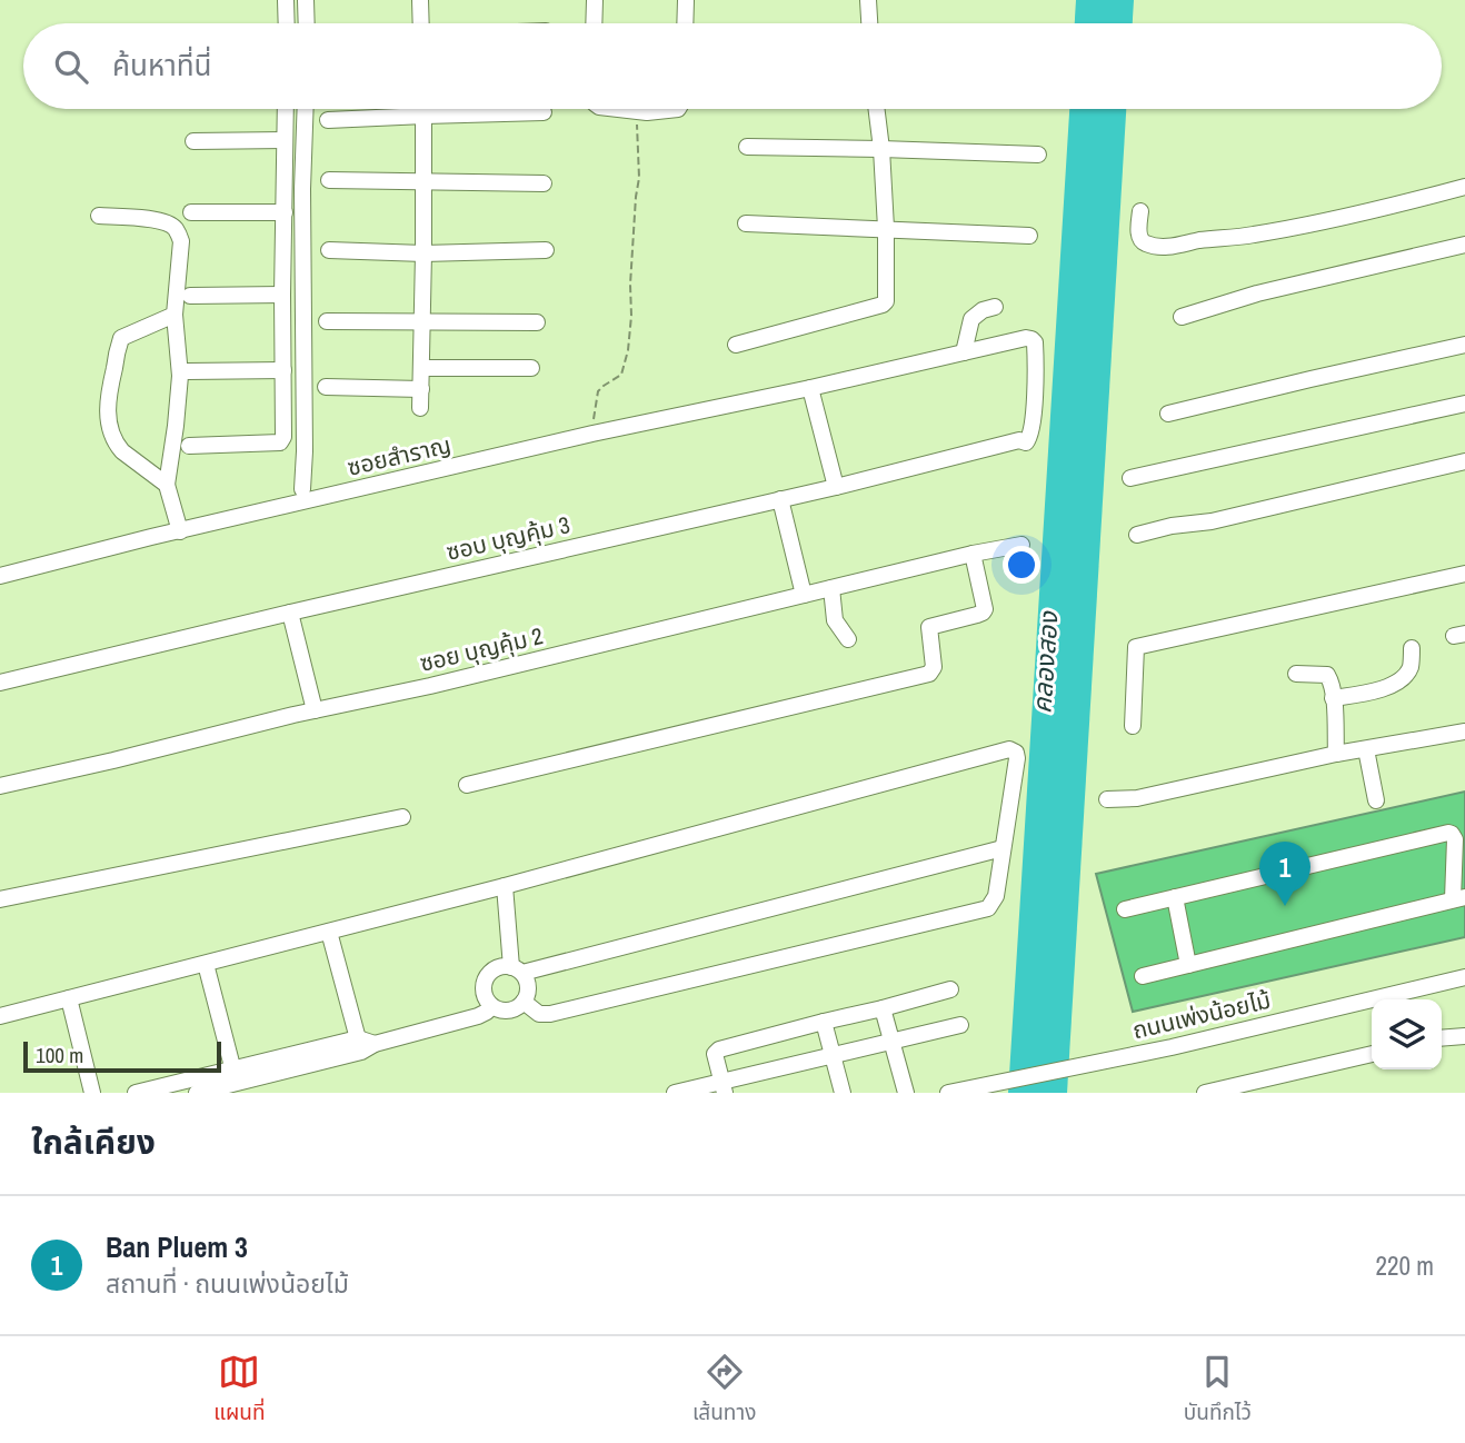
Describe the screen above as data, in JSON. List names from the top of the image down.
{
  "streets": {
    "street": [
      "ซอยสำราญ",
      "ซอบ บุญคุ้ม 3",
      "ซอย บุญคุ้ม 2",
      "ถนนเพ่งน้อยไม้"
    ]
  },
  "crossings": [
    ["ซอยสำราญ", "ซอบ บุญคุ้ม 3"]
  ],
  "water": ["คลองสอง"],
  "scale_bar": "100 m",
  "page": {
    "search": "ค้นหาที่นี่",
    "pins": "1",
    "scale": "100 m",
    "heading": "ใกล้เคียง",
    "list": [
      {
        "mark": "1",
        "name": "Ban Pluem 3",
        "note": "สถานที่ · ถนนเพ่งน้อยไม้",
        "value": "220 m"
      }
    ],
    "nav": ["แผนที่", "เส้นทาง", "บันทึกไว้"]
  }
}
